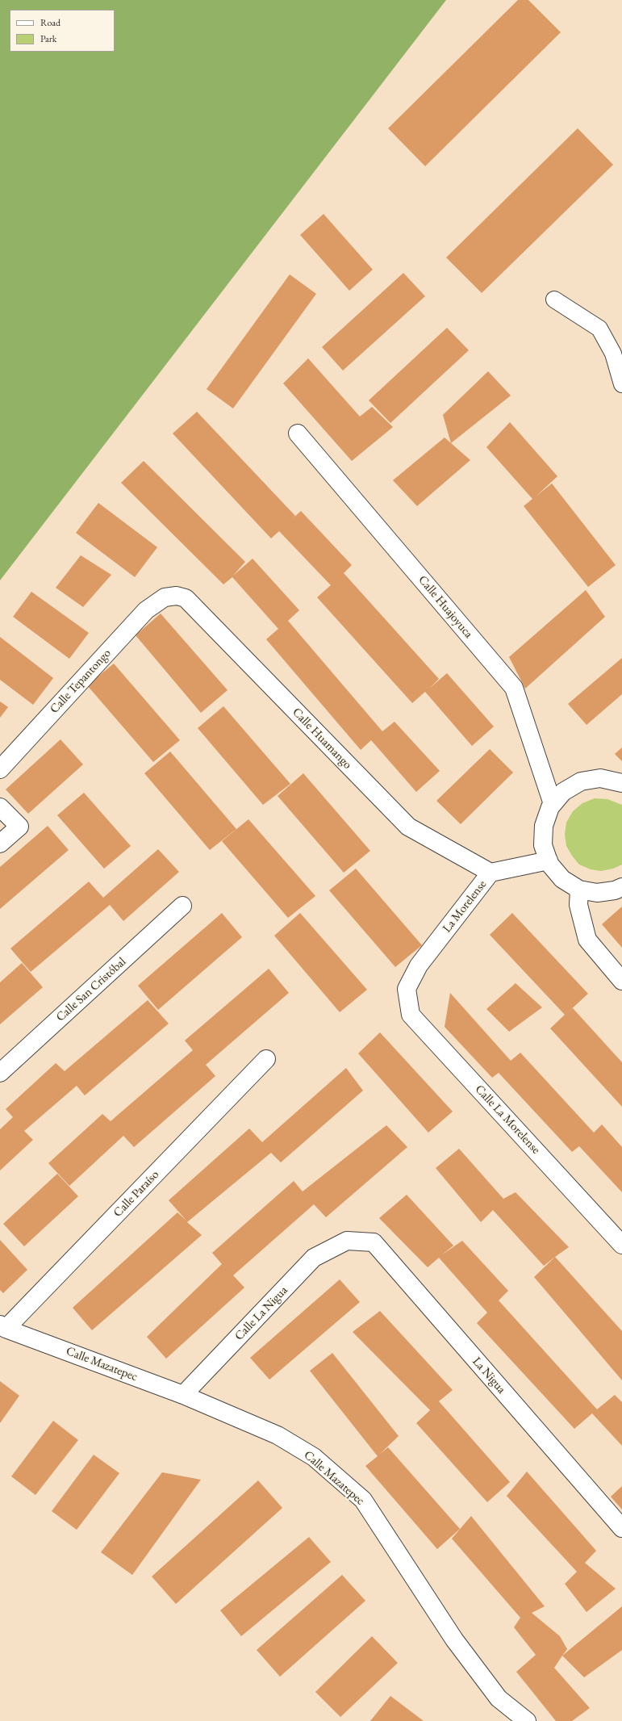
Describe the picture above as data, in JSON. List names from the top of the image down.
{
  "streets": {
    "street": [
      "Calle Huajoyuca",
      "Calle Tepantongo",
      "Calle Huamango",
      "La Morelense",
      "Calle San Cristóbal",
      "Calle La Morelense",
      "Calle Paraíso",
      "Calle La Nigua",
      "Calle Mazatepec",
      "La Nigua"
    ]
  },
  "crossings": [
    ["Calle Tepantongo", "Calle Huamango"],
    ["Calle Huamango", "La Morelense"],
    ["La Morelense", "Calle La Morelense"],
    ["Calle Paraíso", "Calle Mazatepec"],
    ["Calle La Nigua", "Calle Mazatepec"],
    ["Calle La Nigua", "La Nigua"]
  ],
  "legend": ["Road", "Park"]
}
